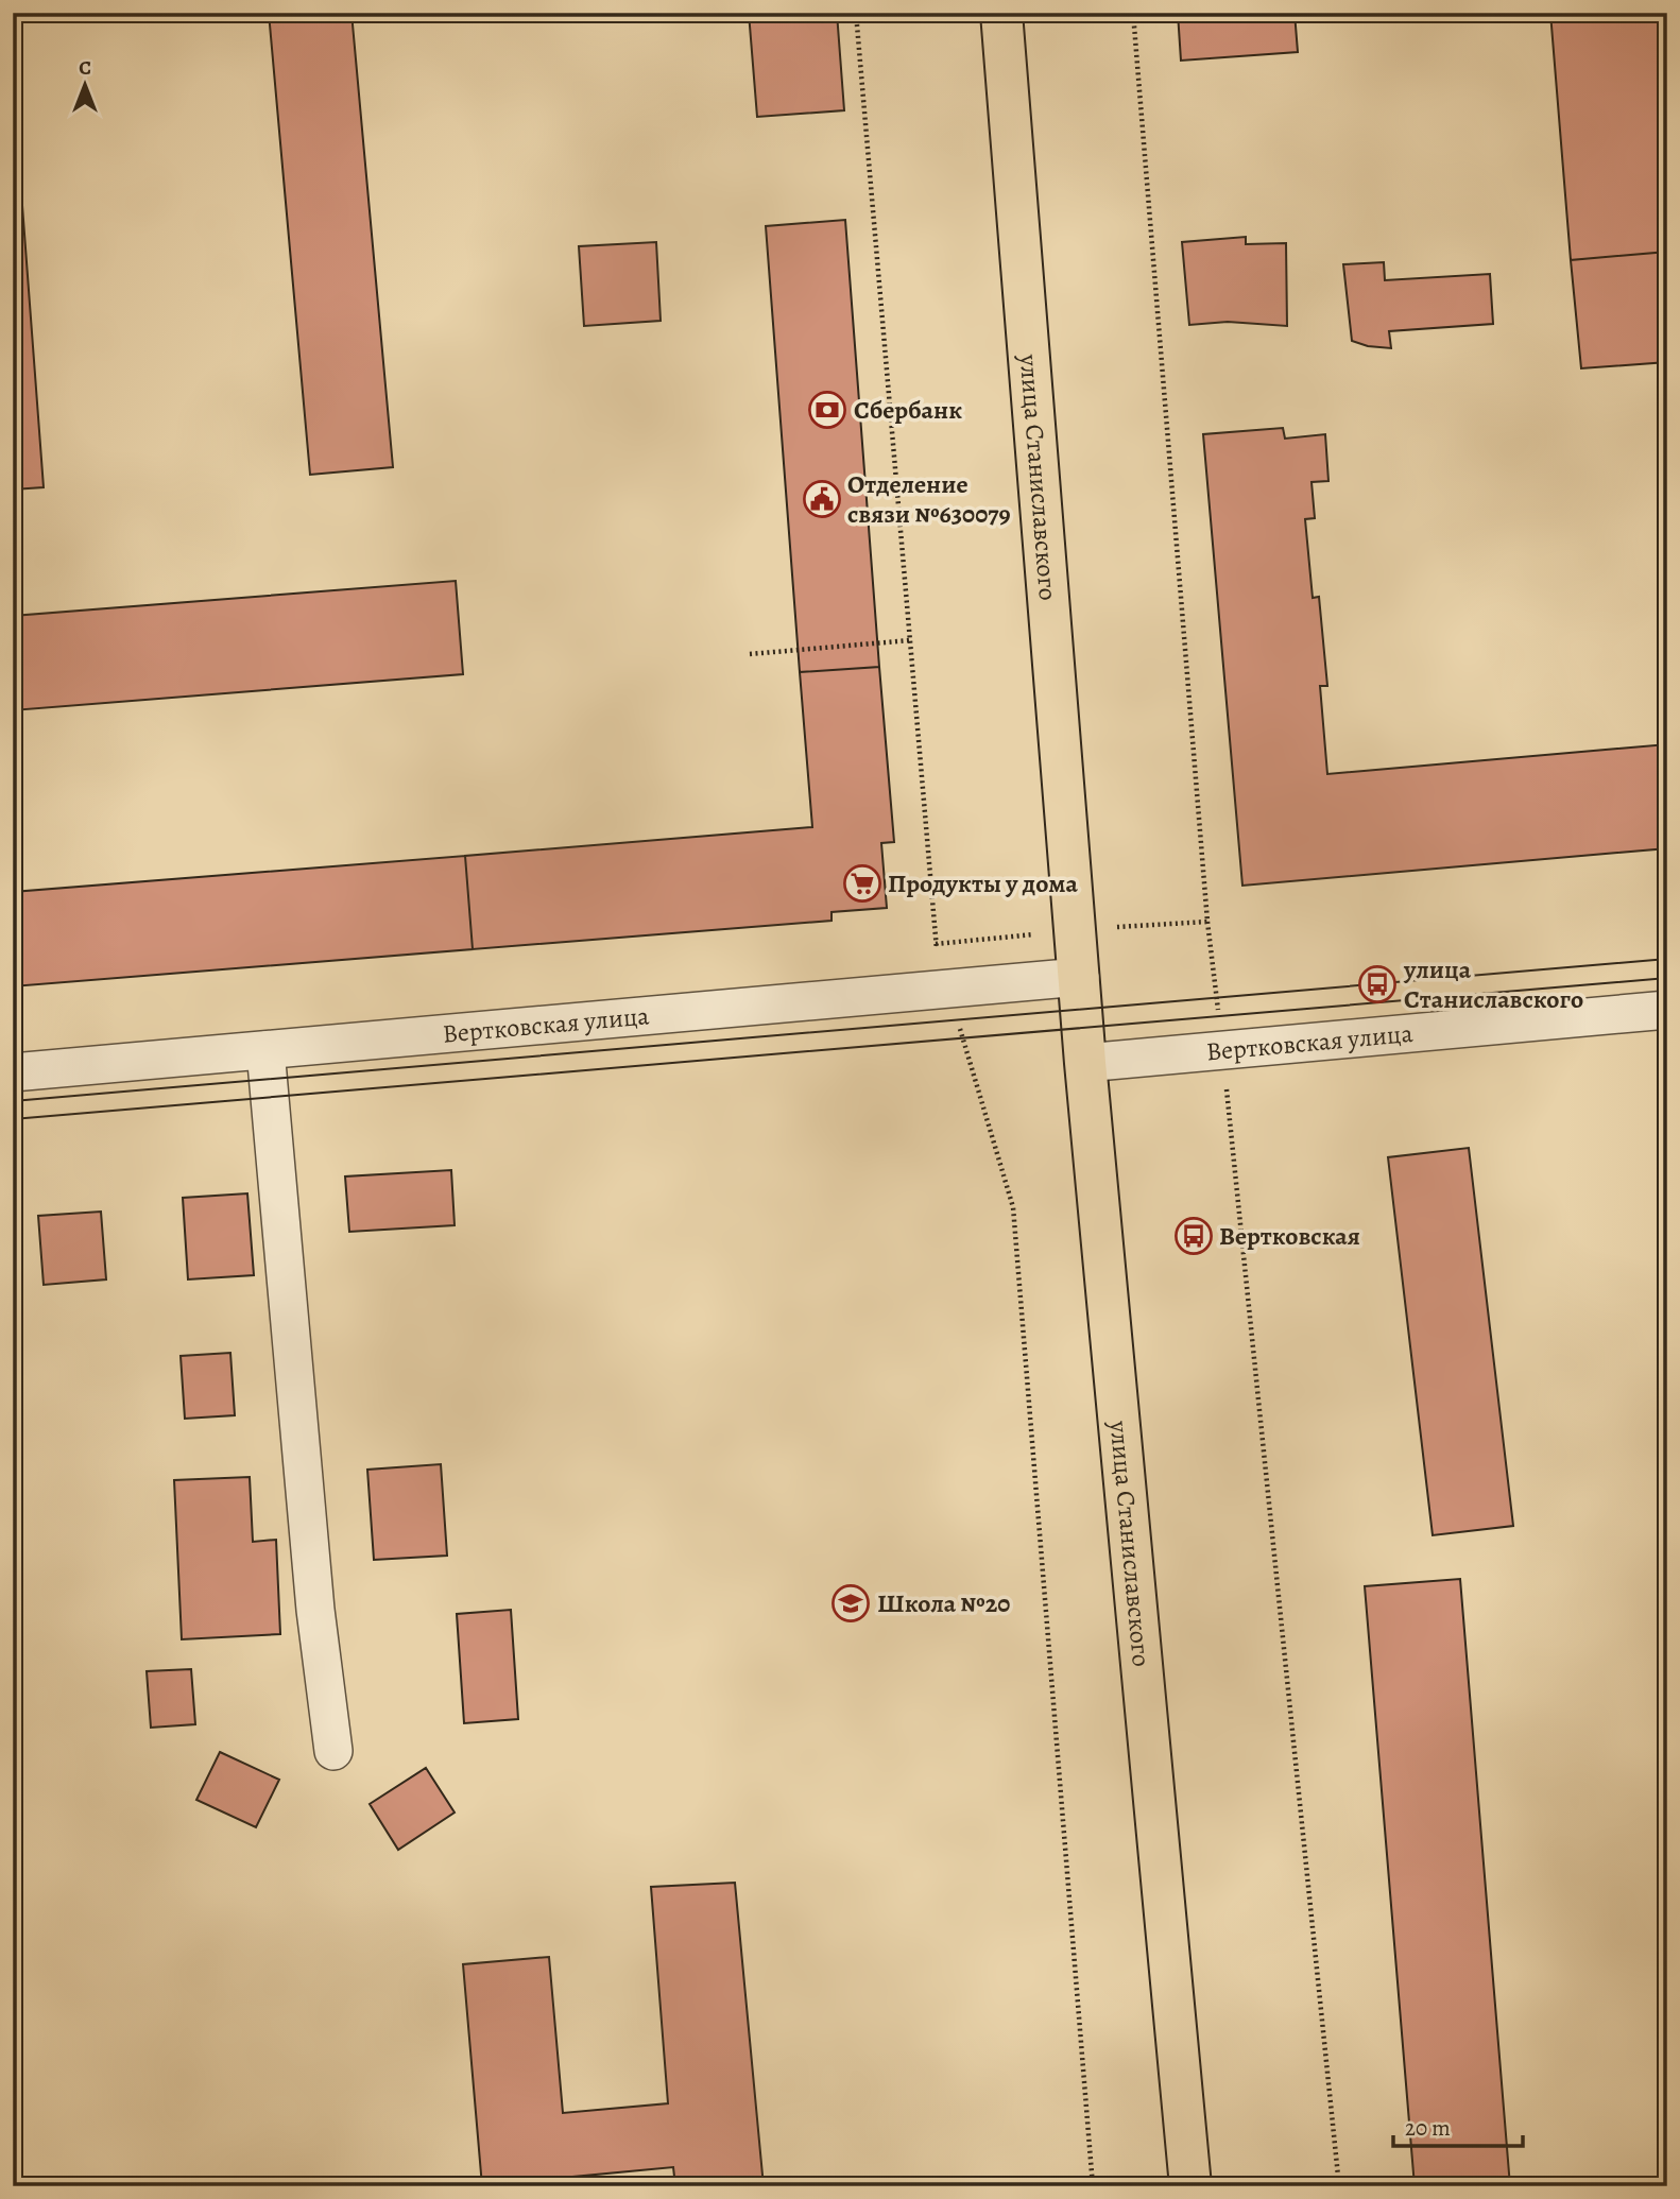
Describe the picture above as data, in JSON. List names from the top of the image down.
{
  "streets": {
    "main road": ["улица Станиславского"],
    "street": ["Вертковская улица"]
  },
  "crossings": [
    ["улица Станиславского", "Вертковская улица"]
  ],
  "places": {
    "bank": ["Сбербанк"],
    "public building": ["Отделение связи №630079"],
    "supermarket": ["Продукты у дома"],
    "bus stop": ["улица Станиславского", "Вертковская"],
    "school or university": ["Школа №20"]
  },
  "scale_bar": "20 m",
  "north": "top"
}
